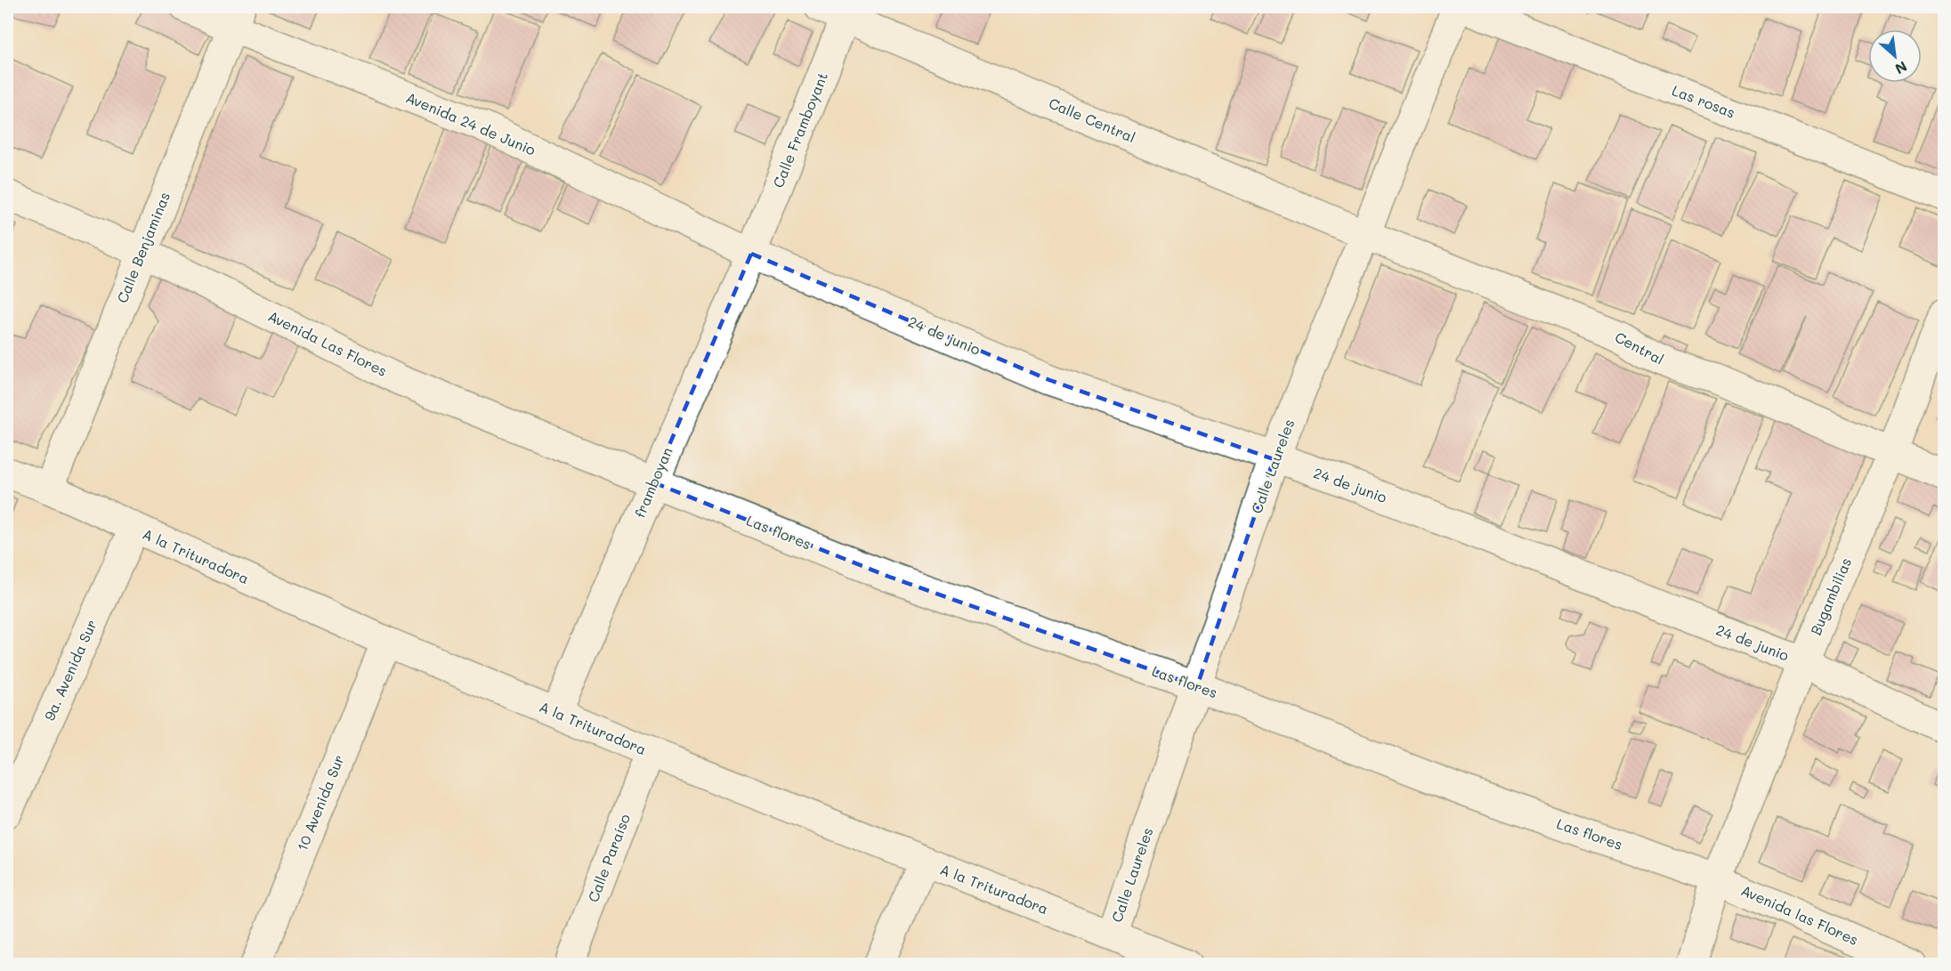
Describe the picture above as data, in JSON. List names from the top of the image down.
{
  "streets": {
    "street": [
      "Las rosas",
      "Calle Central",
      "Avenida 24 de Junio",
      "Calle Framboyant",
      "Calle Benjaminas",
      "24 de junio",
      "Avenida Las Flores",
      "Central",
      "Calle Laureles",
      "framboyan",
      "Las flores",
      "A la Trituradora",
      "Bugambilias",
      "9a. Avenida Sur",
      "10 Avenida Sur",
      "Calle Paraíso",
      "Avenida las Flores"
    ]
  },
  "crossings": [
    ["Calle Central", "Calle Framboyant"],
    ["Calle Central", "Central"],
    ["Calle Central", "Calle Laureles"],
    ["Avenida 24 de Junio", "Calle Framboyant"],
    ["Avenida 24 de Junio", "Calle Benjaminas"],
    ["Avenida 24 de Junio", "24 de junio"],
    ["Avenida 24 de Junio", "framboyan"],
    ["Calle Framboyant", "24 de junio"],
    ["Calle Framboyant", "framboyan"],
    ["Calle Benjaminas", "Avenida Las Flores"],
    ["Calle Benjaminas", "A la Trituradora"],
    ["24 de junio", "Calle Laureles"],
    ["24 de junio", "framboyan"],
    ["24 de junio", "Bugambilias"],
    ["Avenida Las Flores", "framboyan"],
    ["Avenida Las Flores", "Las flores"],
    ["Central", "Calle Laureles"],
    ["Central", "Bugambilias"],
    ["Calle Laureles", "Las flores"],
    ["Calle Laureles", "A la Trituradora"],
    ["framboyan", "Las flores"],
    ["framboyan", "A la Trituradora"],
    ["Las flores", "Bugambilias"],
    ["Las flores", "Avenida las Flores"],
    ["A la Trituradora", "9a. Avenida Sur"],
    ["A la Trituradora", "10 Avenida Sur"],
    ["A la Trituradora", "Calle Paraíso"],
    ["Bugambilias", "Avenida las Flores"]
  ],
  "north": "bottom right"
}
